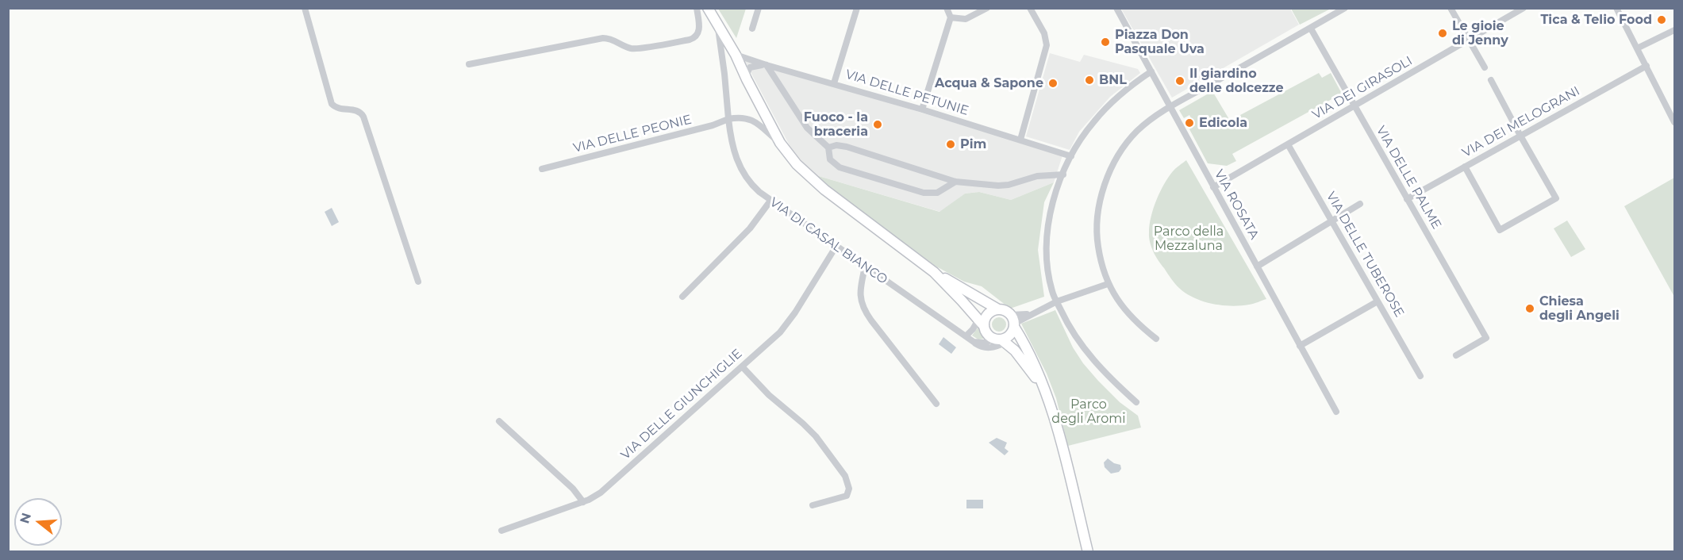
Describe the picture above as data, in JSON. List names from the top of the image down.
{
  "streets": {
    "main road": ["VIA DI CASAL BIANCO"],
    "street": [
      "VIA DEI GIRASOLI",
      "VIA DELLE PETUNIE",
      "VIA DEI MELOGRANI",
      "VIA DELLE PEONIE",
      "VIA DELLE PALME",
      "VIA ROSATA",
      "VIA DELLE TUBEROSE",
      "VIA DELLE GIUNCHIGLIE"
    ]
  },
  "crossings": [
    ["VIA DEI GIRASOLI", "VIA DELLE PALME"],
    ["VIA DEI GIRASOLI", "VIA ROSATA"],
    ["VIA DEI GIRASOLI", "VIA DELLE TUBEROSE"],
    ["VIA DELLE PETUNIE", "VIA DI CASAL BIANCO"],
    ["VIA DEI MELOGRANI", "VIA DELLE PALME"],
    ["VIA DELLE PEONIE", "VIA DI CASAL BIANCO"],
    ["VIA DI CASAL BIANCO", "VIA DELLE GIUNCHIGLIE"]
  ],
  "parks": ["Parco della Mezzaluna", "Parco degli Aromi"],
  "places": [
    "Tica & Telio Food",
    "Le gioie di Jenny",
    "Piazza Don Pasquale Uva",
    "BNL",
    "Il giardino delle dolcezze",
    "Acqua & Sapone",
    "Edicola",
    "Fuoco - la braceria",
    "Pim",
    "Chiesa degli Angeli"
  ],
  "north": "left"
}
